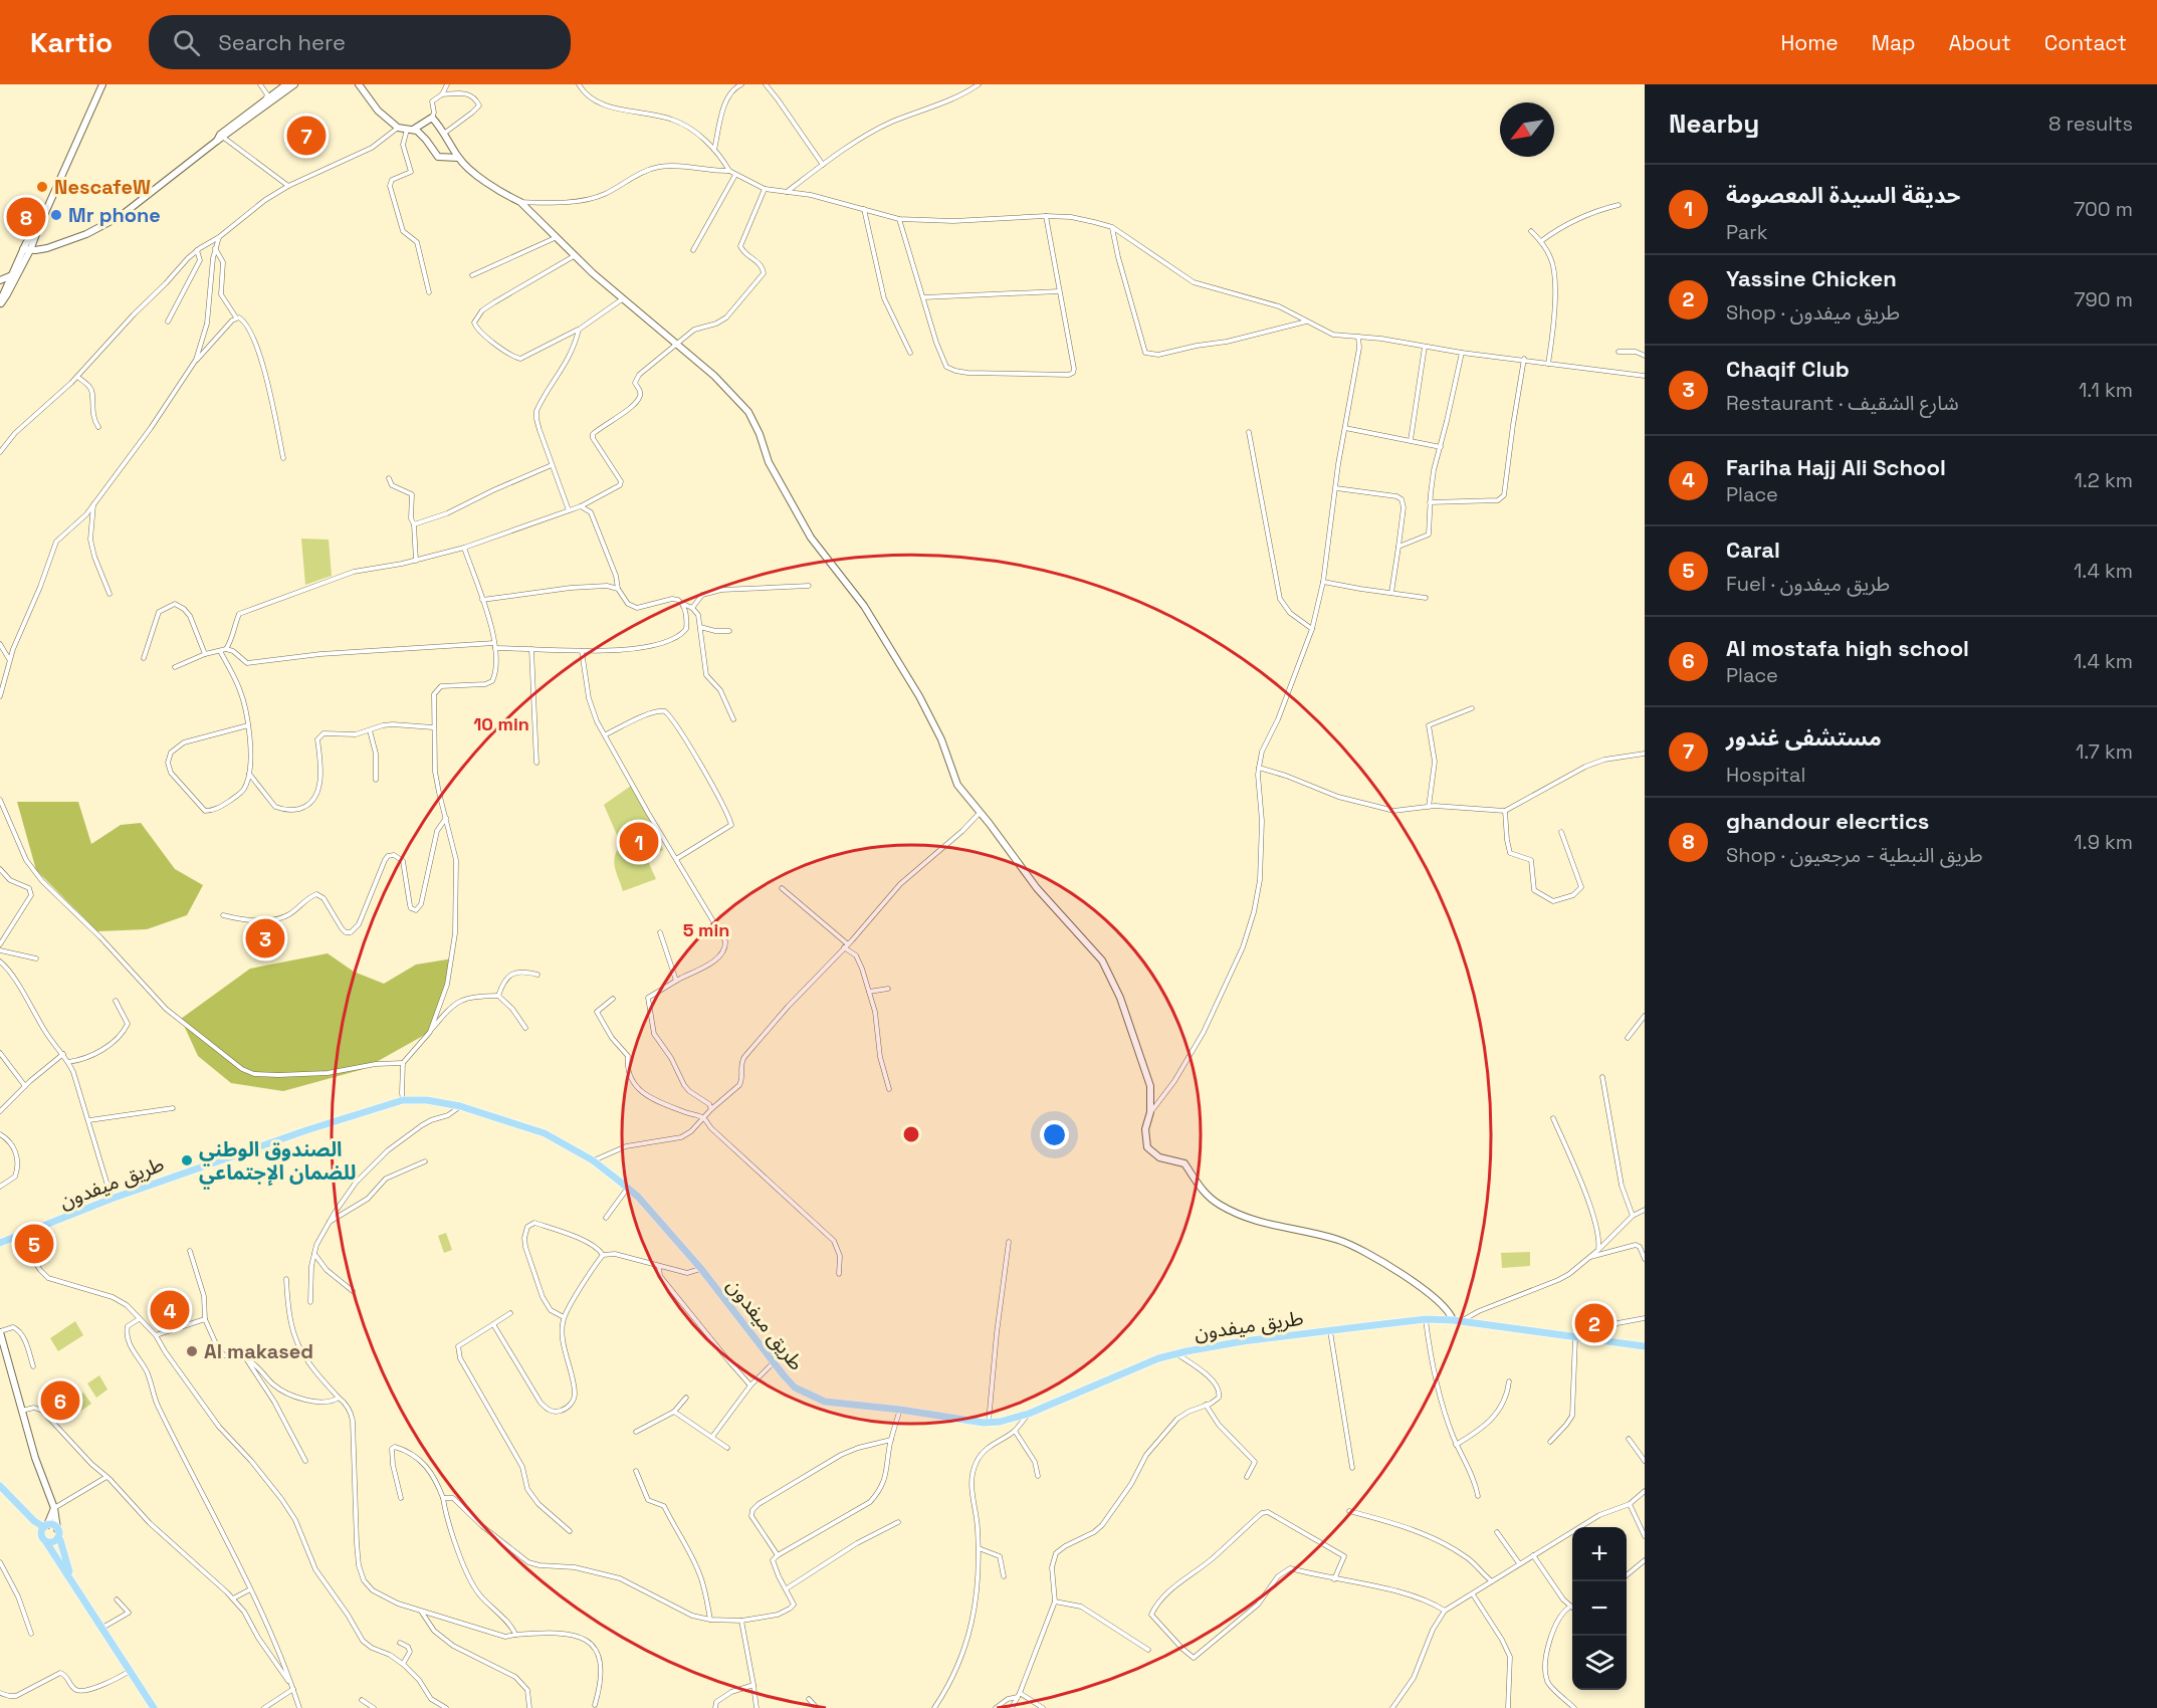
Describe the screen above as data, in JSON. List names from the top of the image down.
{
  "streets": {
    "main road": ["طريق ميفدون"]
  },
  "places": [
    "NescafeW",
    "Mr phone",
    "الصندوق الوطني للضمان الإجتماعي",
    "Al makased"
  ],
  "north": "bottom left",
  "page": {
    "header": "Kartio",
    "search": "Search here",
    "nav": [
      "Home",
      "Map",
      "About",
      "Contact"
    ],
    "heading": ["Nearby", "8 results"],
    "pins": [
      "7",
      "8",
      "1",
      "3",
      "5",
      "4",
      "2",
      "6"
    ],
    "list": [
      {
        "mark": "1",
        "name": "حديقة السيدة المعصومة",
        "note": "Park",
        "value": "700 m"
      },
      {
        "mark": "2",
        "name": "Yassine Chicken",
        "note": "Shop · طريق ميفدون",
        "value": "790 m"
      },
      {
        "mark": "3",
        "name": "Chaqif Club",
        "note": "Restaurant · شارع الشقيف",
        "value": "1.1 km"
      },
      {
        "mark": "4",
        "name": "Fariha Hajj Ali School",
        "note": "Place",
        "value": "1.2 km"
      },
      {
        "mark": "5",
        "name": "Caral",
        "note": "Fuel · طريق ميفدون",
        "value": "1.4 km"
      },
      {
        "mark": "6",
        "name": "Al mostafa high school",
        "note": "Place",
        "value": "1.4 km"
      },
      {
        "mark": "7",
        "name": "مستشفى غندور",
        "note": "Hospital",
        "value": "1.7 km"
      },
      {
        "mark": "8",
        "name": "ghandour elecrtics",
        "note": "Shop · طريق النبطية - مرجعيون",
        "value": "1.9 km"
      }
    ],
    "map_buttons": ["+", "−"]
  },
  "rings": ["10 min", "5 min"]
}
